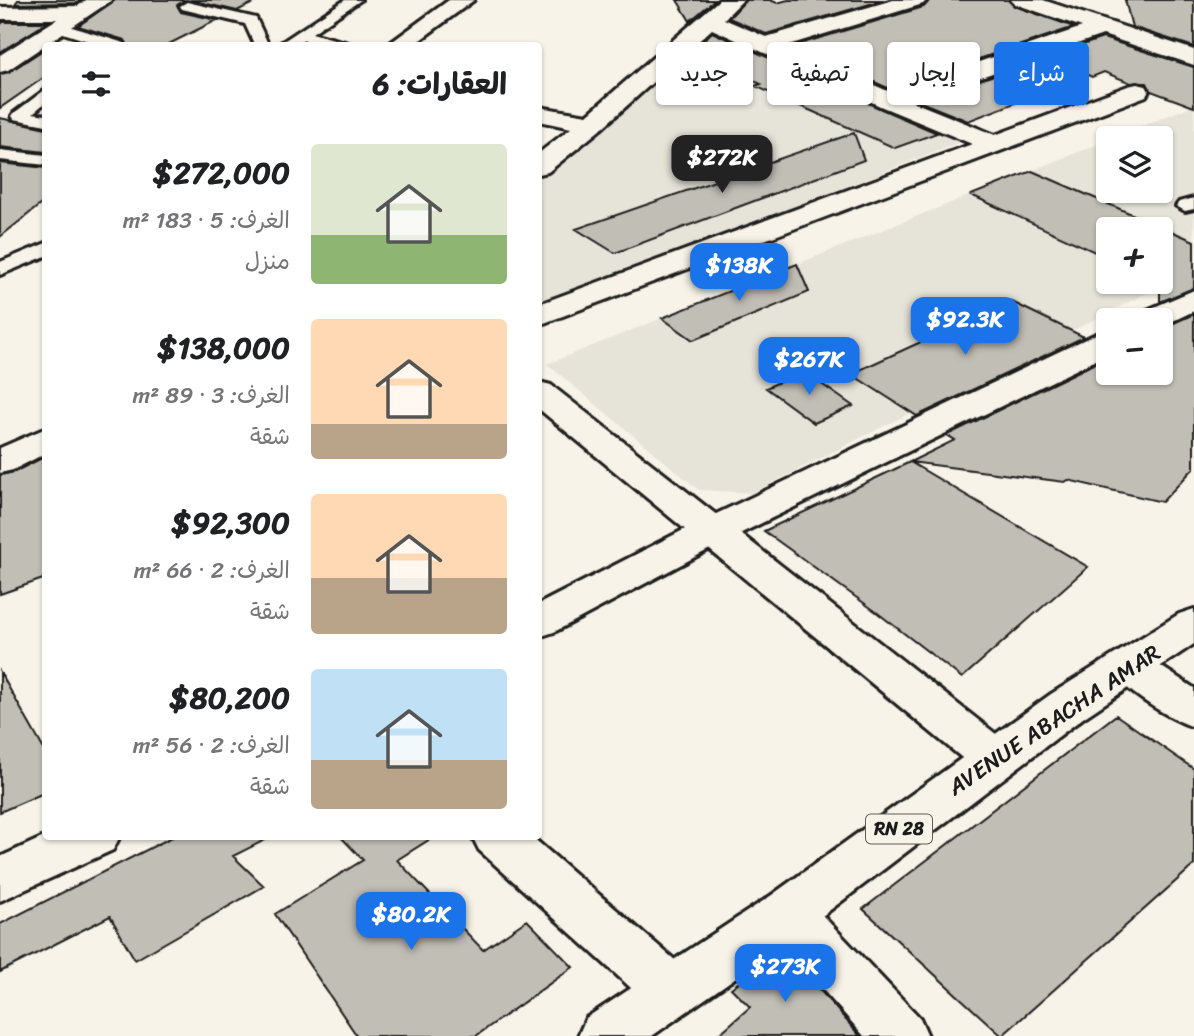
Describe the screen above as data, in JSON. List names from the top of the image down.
{
  "streets": {
    "street": ["AVENUE ABACHA AMAR", "RN 28"]
  },
  "page": {
    "chip": [
      "شراء",
      "إيجار",
      "تصفية",
      "جديد"
    ],
    "heading": "العقارات: 6",
    "map_buttons": ["+", "−"],
    "list": [
      {
        "name": "$272,000",
        "note": "الغرف: 5 · 183 m² · منزل"
      },
      {
        "name": "$138,000",
        "note": "الغرف: 3 · 89 m² · شقة"
      },
      {
        "name": "$92,300",
        "note": "الغرف: 2 · 66 m² · شقة"
      },
      {
        "name": "$80,200",
        "note": "الغرف: 2 · 56 m² · شقة"
      }
    ],
    "price": [
      "$272K",
      "$138K",
      "$92.3K",
      "$267K",
      "$80.2K",
      "$273K"
    ]
  }
}
